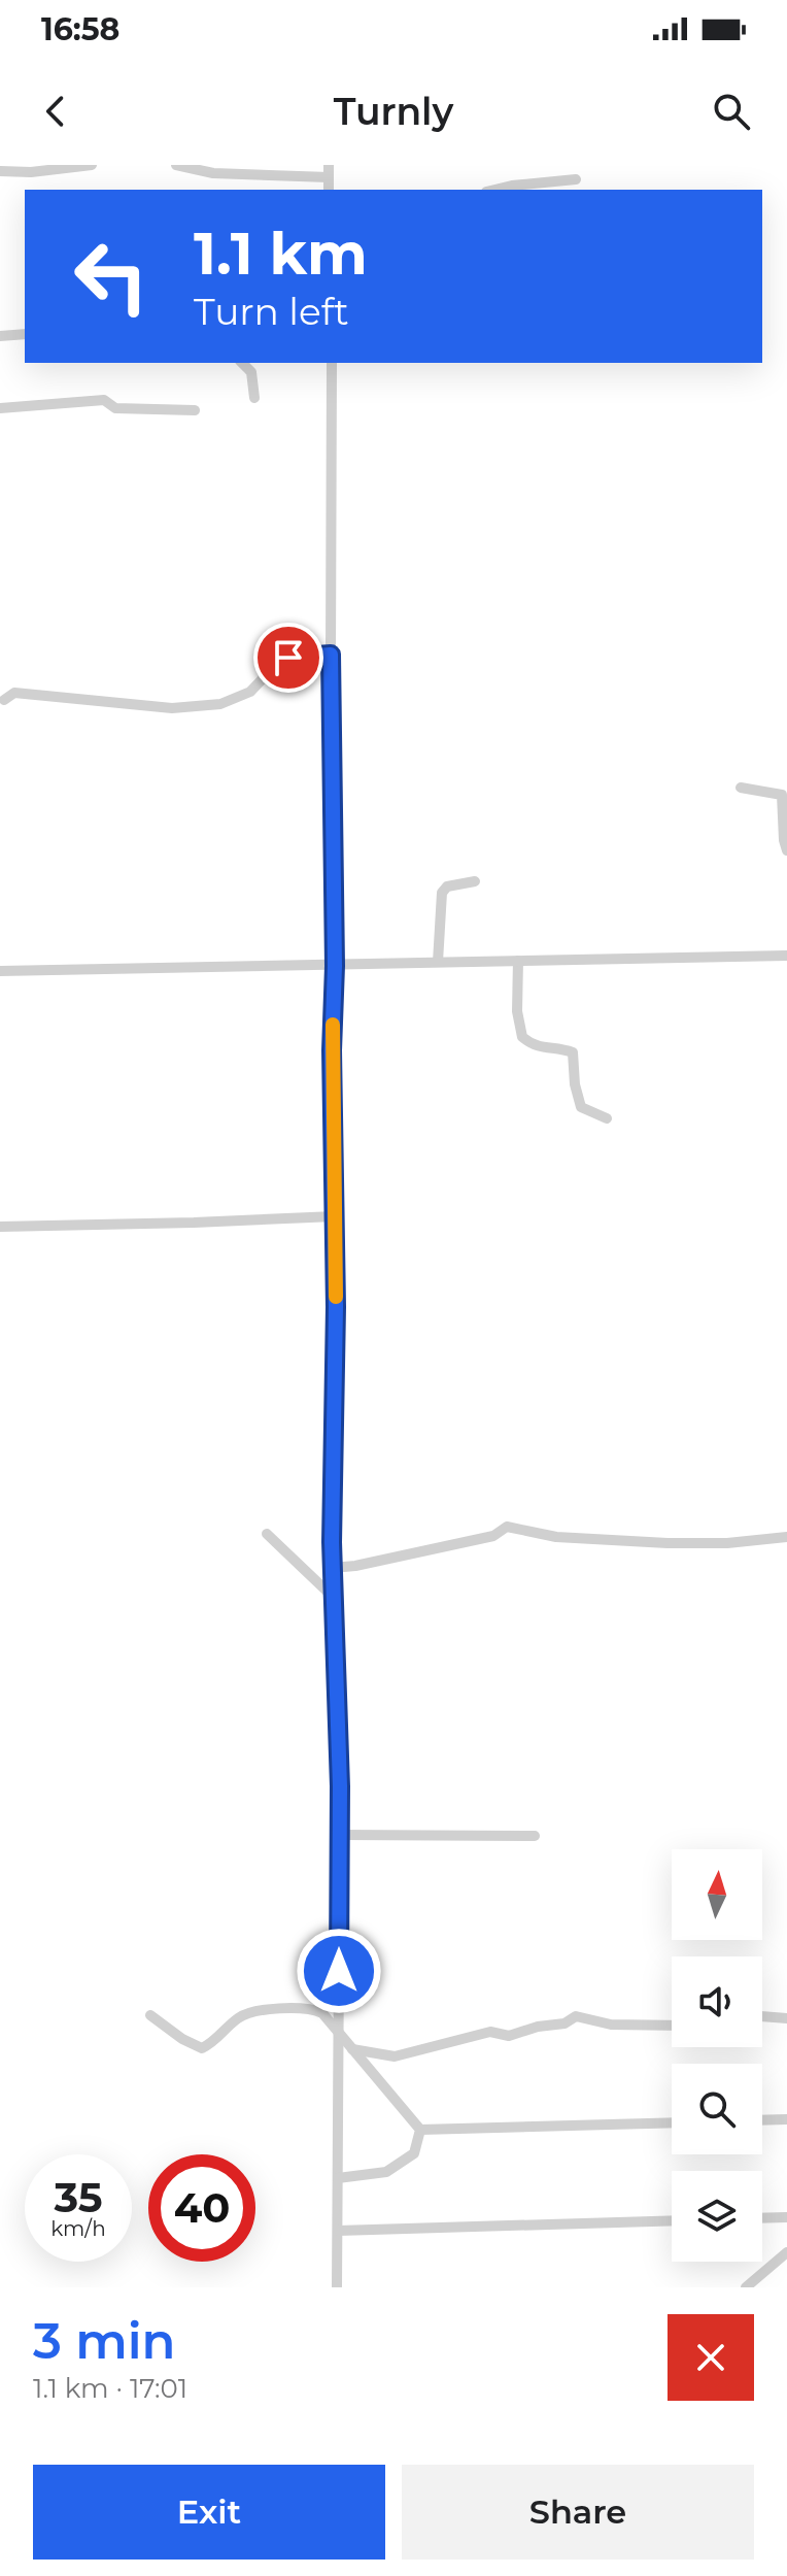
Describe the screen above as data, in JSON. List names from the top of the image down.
{
  "north": "top",
  "page": {
    "status": "16:58",
    "header": "Turnly",
    "turn": ["1.1 km", "Turn left"],
    "speed": "35 km/h",
    "limit": "40",
    "heading": ["3 min", "1.1 km · 17:01"],
    "buttons": ["Exit", "Share"]
  }
}
